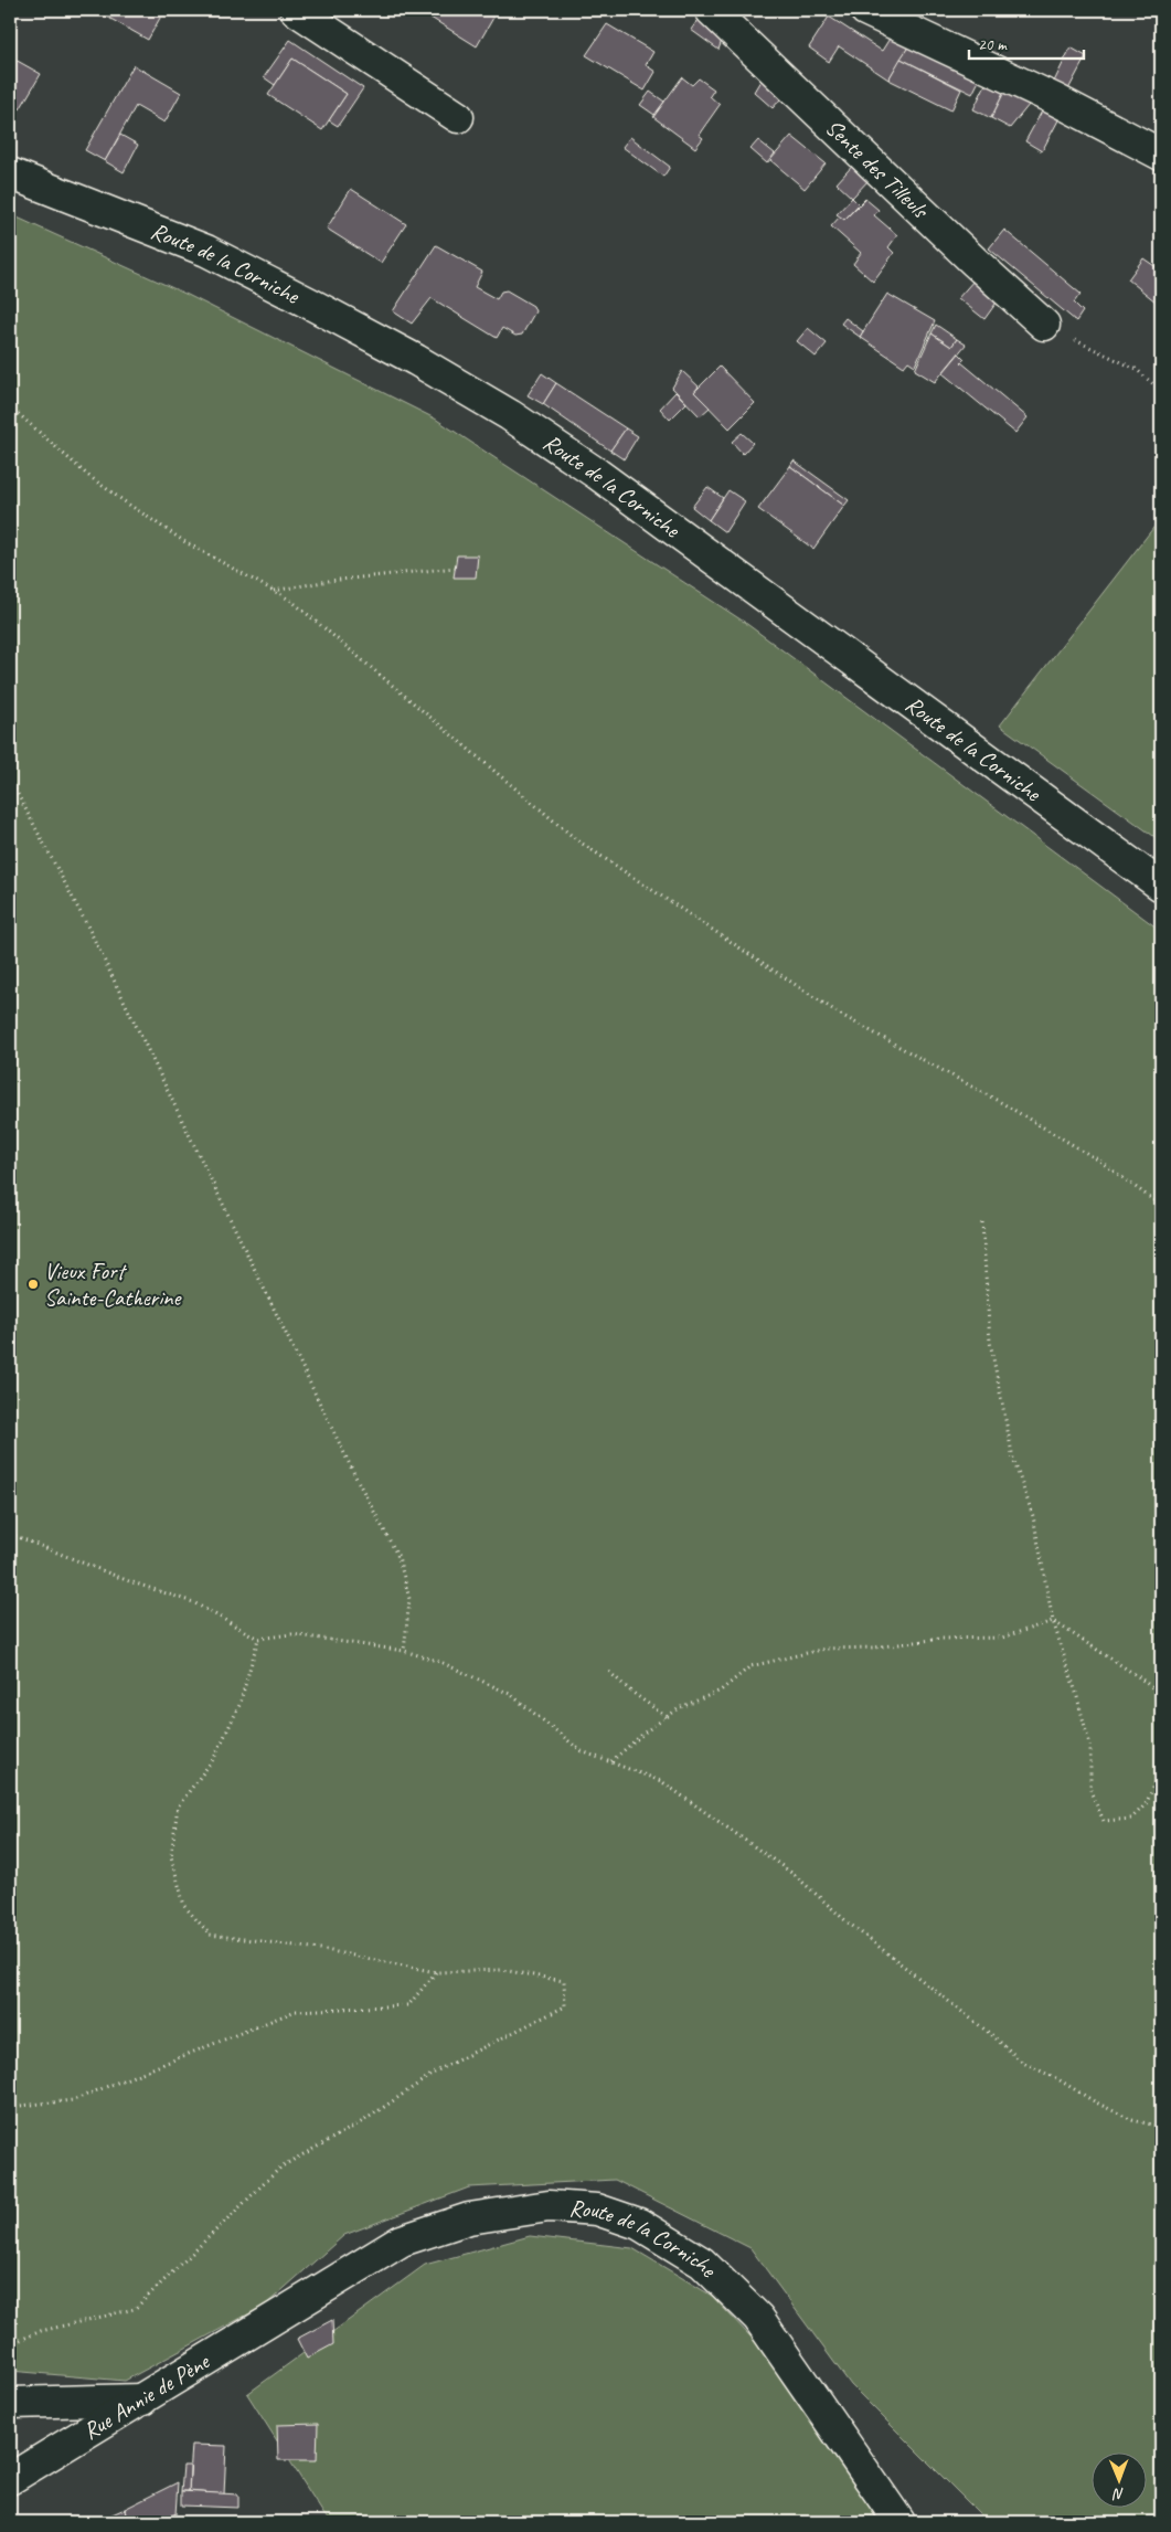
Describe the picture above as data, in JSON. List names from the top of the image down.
{
  "streets": {
    "street": ["Sente des Tilleuls", "Route de la Corniche", "Rue Annie de Pène"]
  },
  "crossings": [
    ["Route de la Corniche", "Rue Annie de Pène"]
  ],
  "places": ["Vieux Fort Sainte-Catherine"],
  "scale_bar": "20 m",
  "north": "bottom"
}
